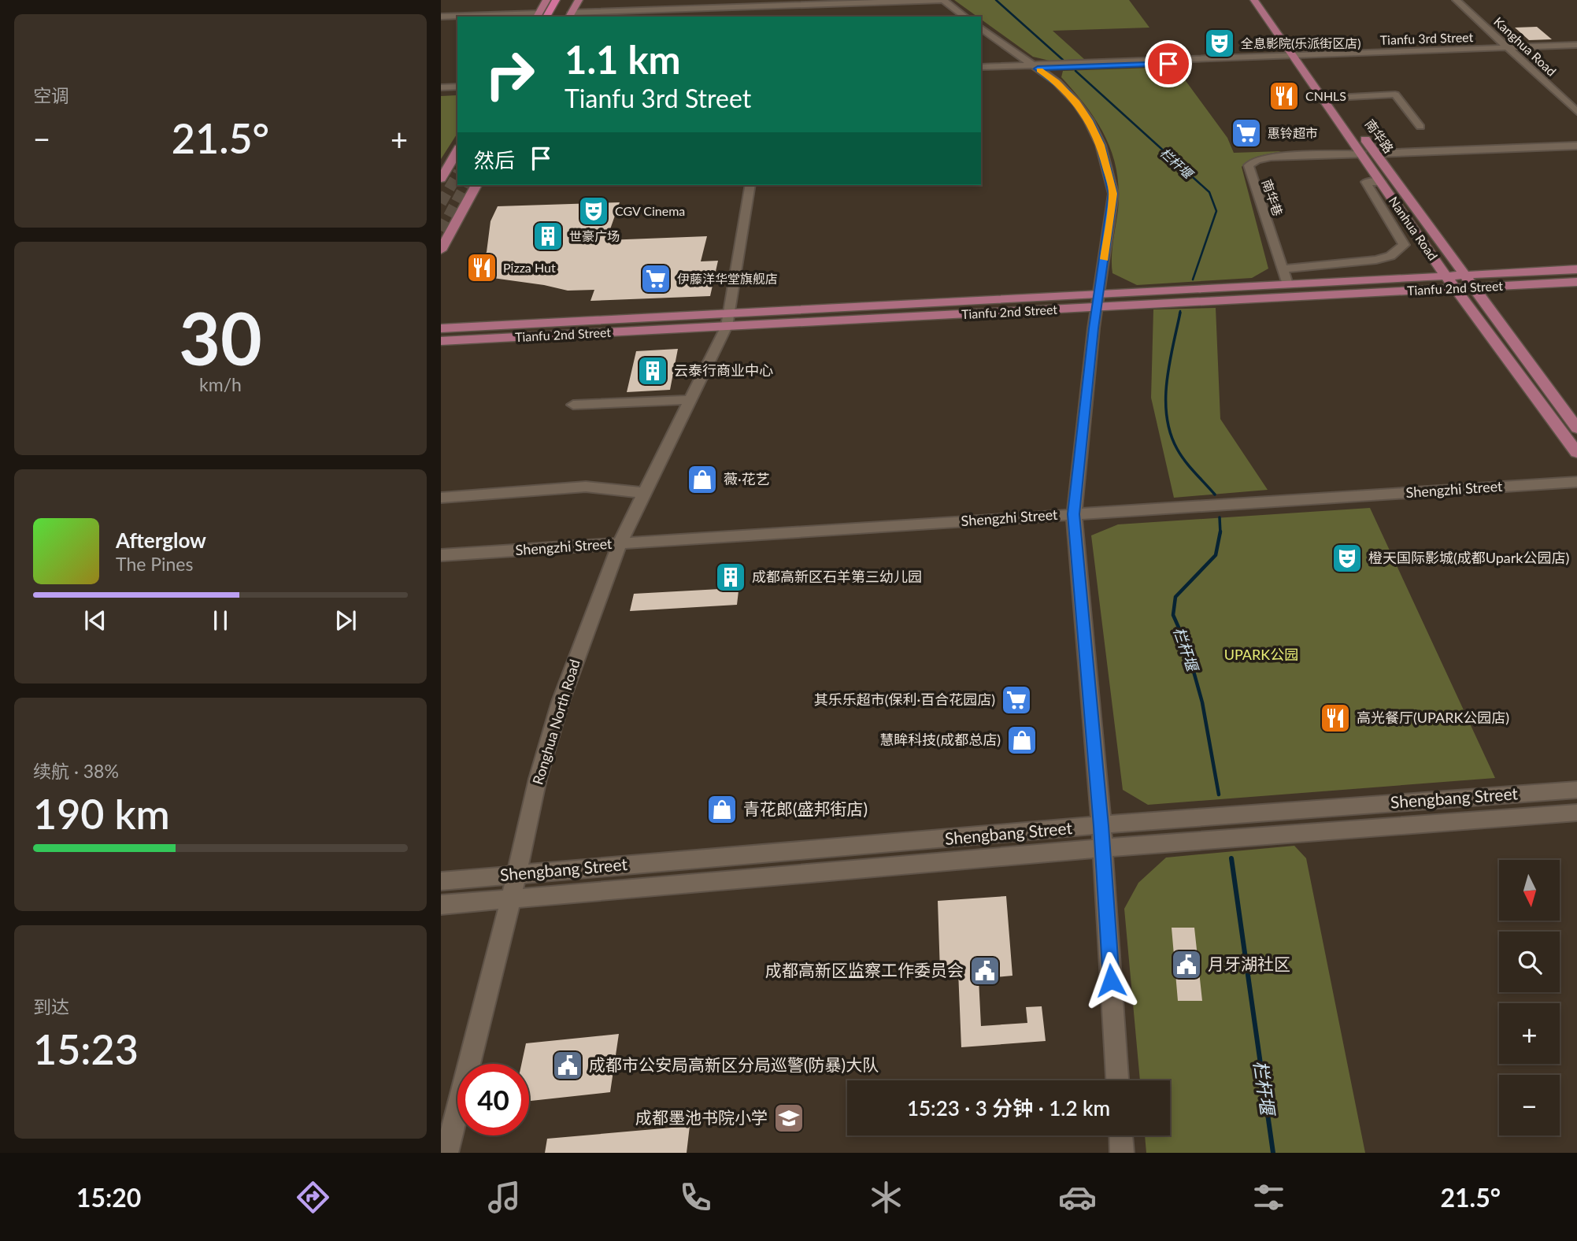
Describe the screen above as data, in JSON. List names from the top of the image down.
{
  "streets": {
    "main road": ["南华路", "Nanhua Road", "Tianfu 2nd Street"],
    "street": [
      "Tianfu 3rd Street",
      "Kanghua Road",
      "南华巷",
      "Shengzhi Street",
      "Ronghua North Road",
      "Shengbang Street"
    ]
  },
  "crossings": [
    ["Tianfu 3rd Street", "Kanghua Road"],
    ["Tianfu 3rd Street", "南华路"],
    ["Tianfu 3rd Street", "Nanhua Road"],
    ["南华路", "Nanhua Road"],
    ["南华路", "Tianfu 2nd Street"],
    ["南华巷", "Nanhua Road"],
    ["南华巷", "Tianfu 2nd Street"],
    ["Nanhua Road", "Tianfu 2nd Street"],
    ["Tianfu 2nd Street", "Ronghua North Road"],
    ["Shengzhi Street", "Ronghua North Road"],
    ["Ronghua North Road", "Shengbang Street"]
  ],
  "water": ["栏杆堰"],
  "parks": ["UPARK公园"],
  "places": {
    "theatre": ["全息影院(乐派街区店)", "CGV Cinema", "橙天国际影城(成都Upark公园店)"],
    "restaurant": ["CNHLS", "Pizza Hut", "高光餐厅(UPARK公园店)"],
    "supermarket": ["惠铃超市", "伊藤洋华堂旗舰店", "其乐乐超市(保利·百合花园店)"],
    "building": ["世豪广场", "云泰行商业中心", "成都高新区石羊第三幼儿园"],
    "shop": ["薇·花艺", "慧眸科技(成都总店)", "青花郎(盛邦街店)"],
    "public building": ["月牙湖社区", "成都高新区监察工作委员会", "成都市公安局高新区分局巡警(防暴)大队"],
    "school or university": ["成都墨池书院小学"]
  },
  "north": "bottom",
  "page": {
    "tile": [
      "空调",
      ["30", "km/h"],
      ["续航 · 38%", "190 km"],
      ["到达", "15:23"]
    ],
    "turn": ["1.1 km", "Tianfu 3rd Street"],
    "heat": ["−", "21.5°", "+"],
    "then": "然后",
    "song": ["Afterglow", "The Pines"],
    "map_buttons": ["+", "−"],
    "limit": "40",
    "trip": "15:23 · 3 分钟 · 1.2 km",
    "tabs": ["15:20", "21.5°"]
  }
}
